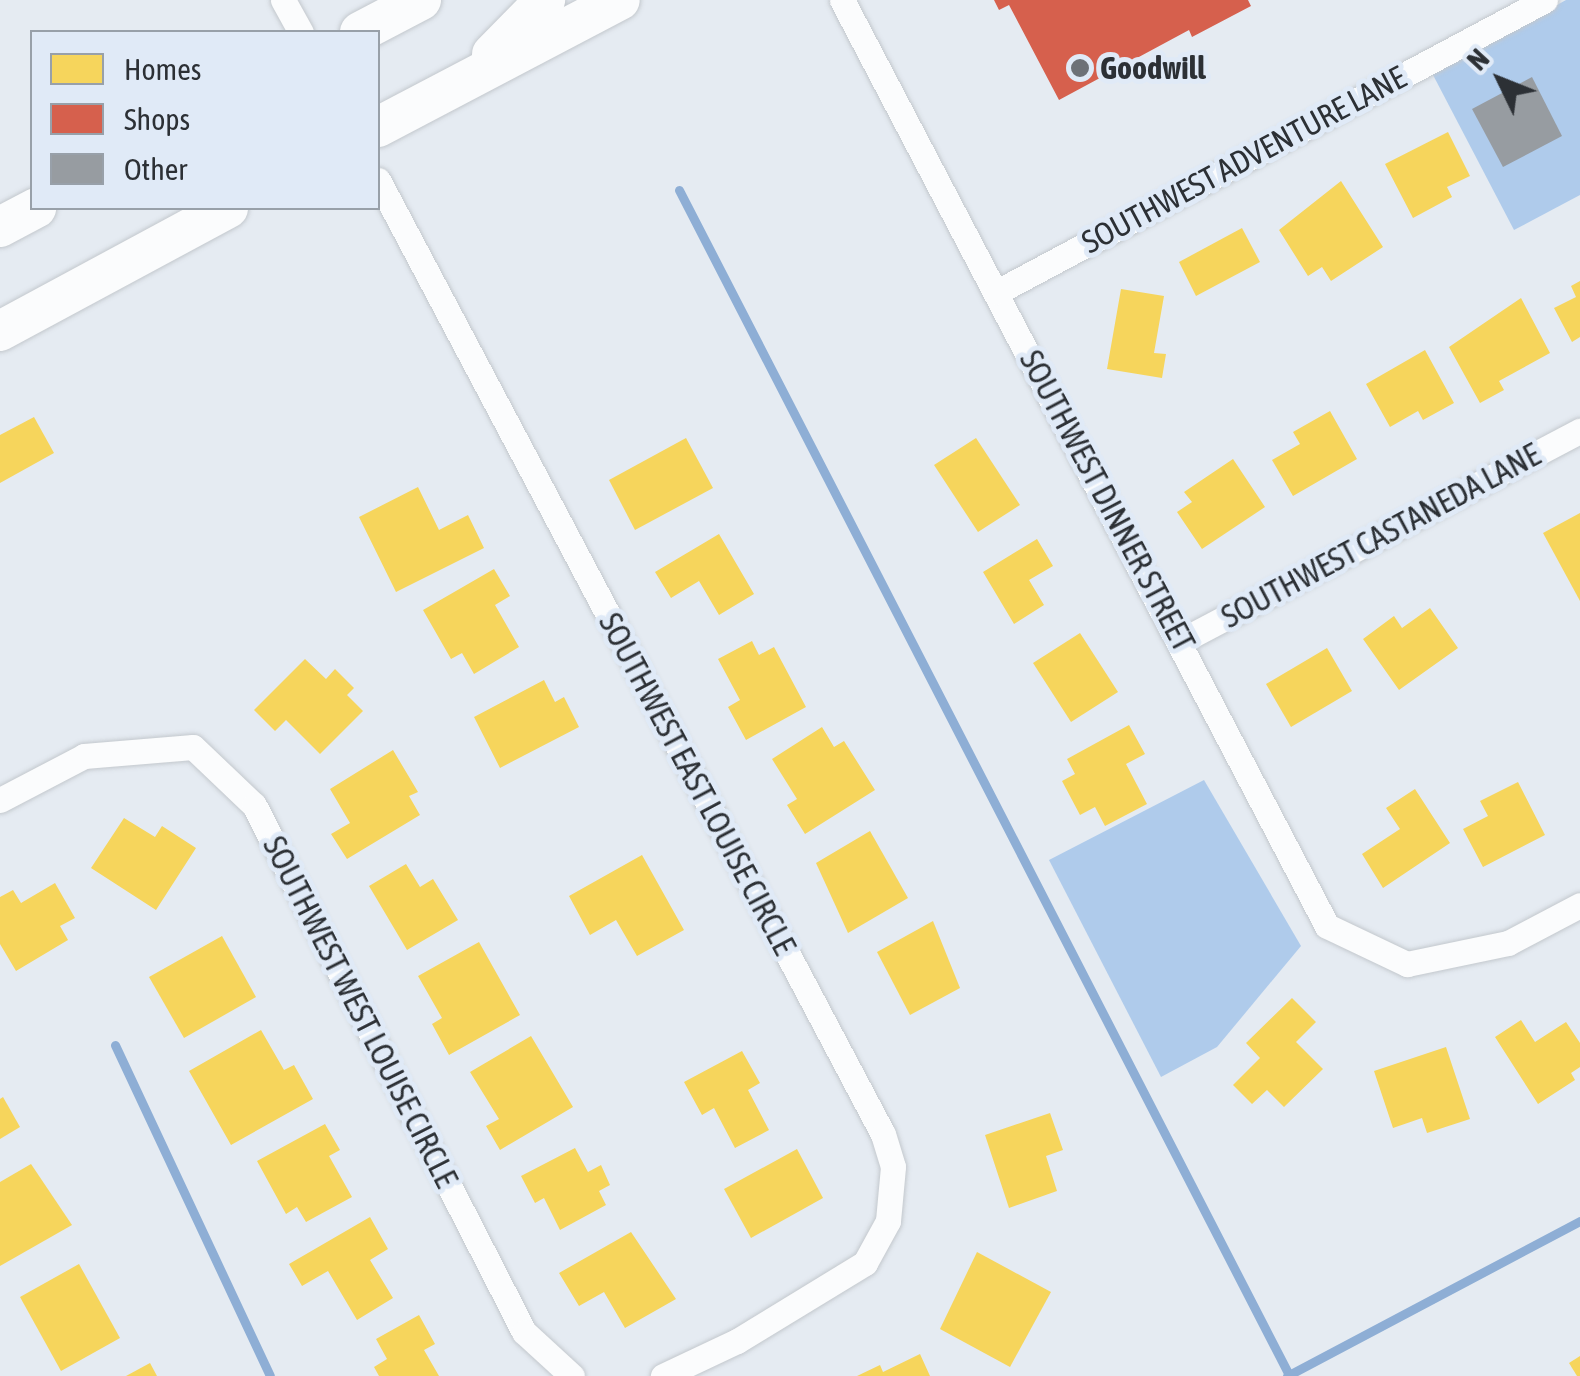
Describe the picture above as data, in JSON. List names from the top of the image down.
{
  "streets": {
    "street": [
      "SOUTHWEST ADVENTURE LANE",
      "SOUTHWEST DINNER STREET",
      "SOUTHWEST CASTANEDA LANE",
      "SOUTHWEST EAST LOUISE CIRCLE",
      "SOUTHWEST WEST LOUISE CIRCLE"
    ]
  },
  "crossings": [
    ["SOUTHWEST ADVENTURE LANE", "SOUTHWEST DINNER STREET"],
    ["SOUTHWEST DINNER STREET", "SOUTHWEST CASTANEDA LANE"]
  ],
  "places": ["Goodwill"],
  "legend": ["Homes", "Shops", "Other"],
  "north": "top left"
}
